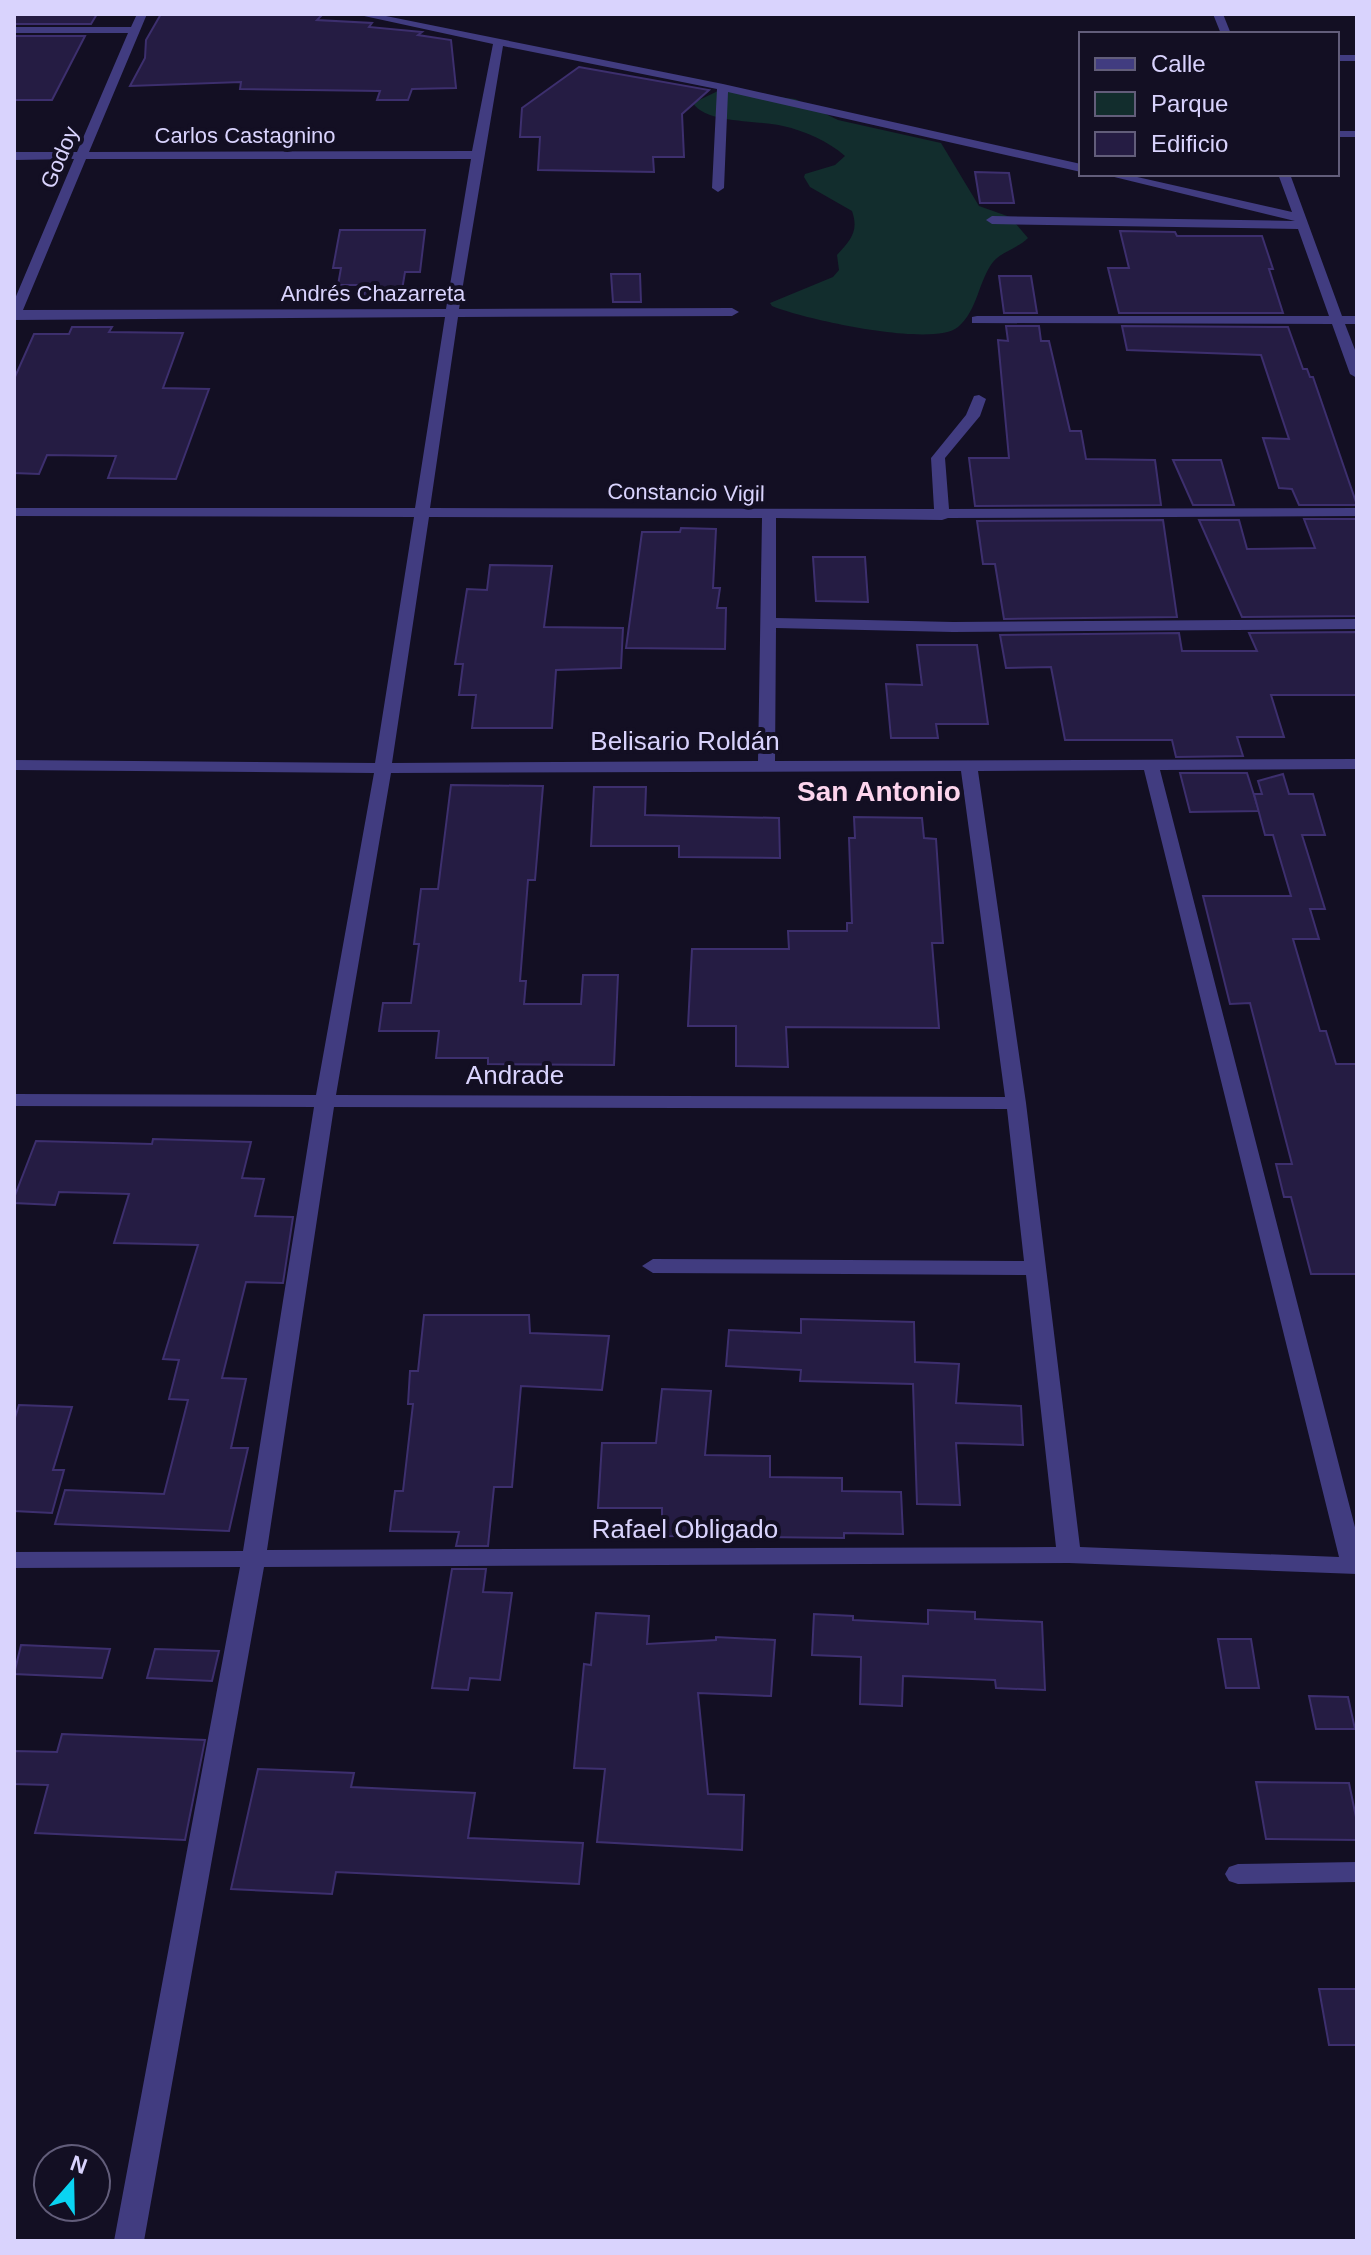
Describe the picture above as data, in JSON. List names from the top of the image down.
{
  "streets": {
    "street": [
      "Carlos Castagnino",
      "Godoy",
      "Andrés Chazarreta",
      "Constancio Vigil",
      "Belisario Roldán",
      "Andrade",
      "Rafael Obligado"
    ]
  },
  "crossings": [
    ["Carlos Castagnino", "Godoy"],
    ["Godoy", "Andrés Chazarreta"]
  ],
  "districts": ["San Antonio"],
  "legend": ["Calle", "Parque", "Edificio"],
  "north": "top"
}
